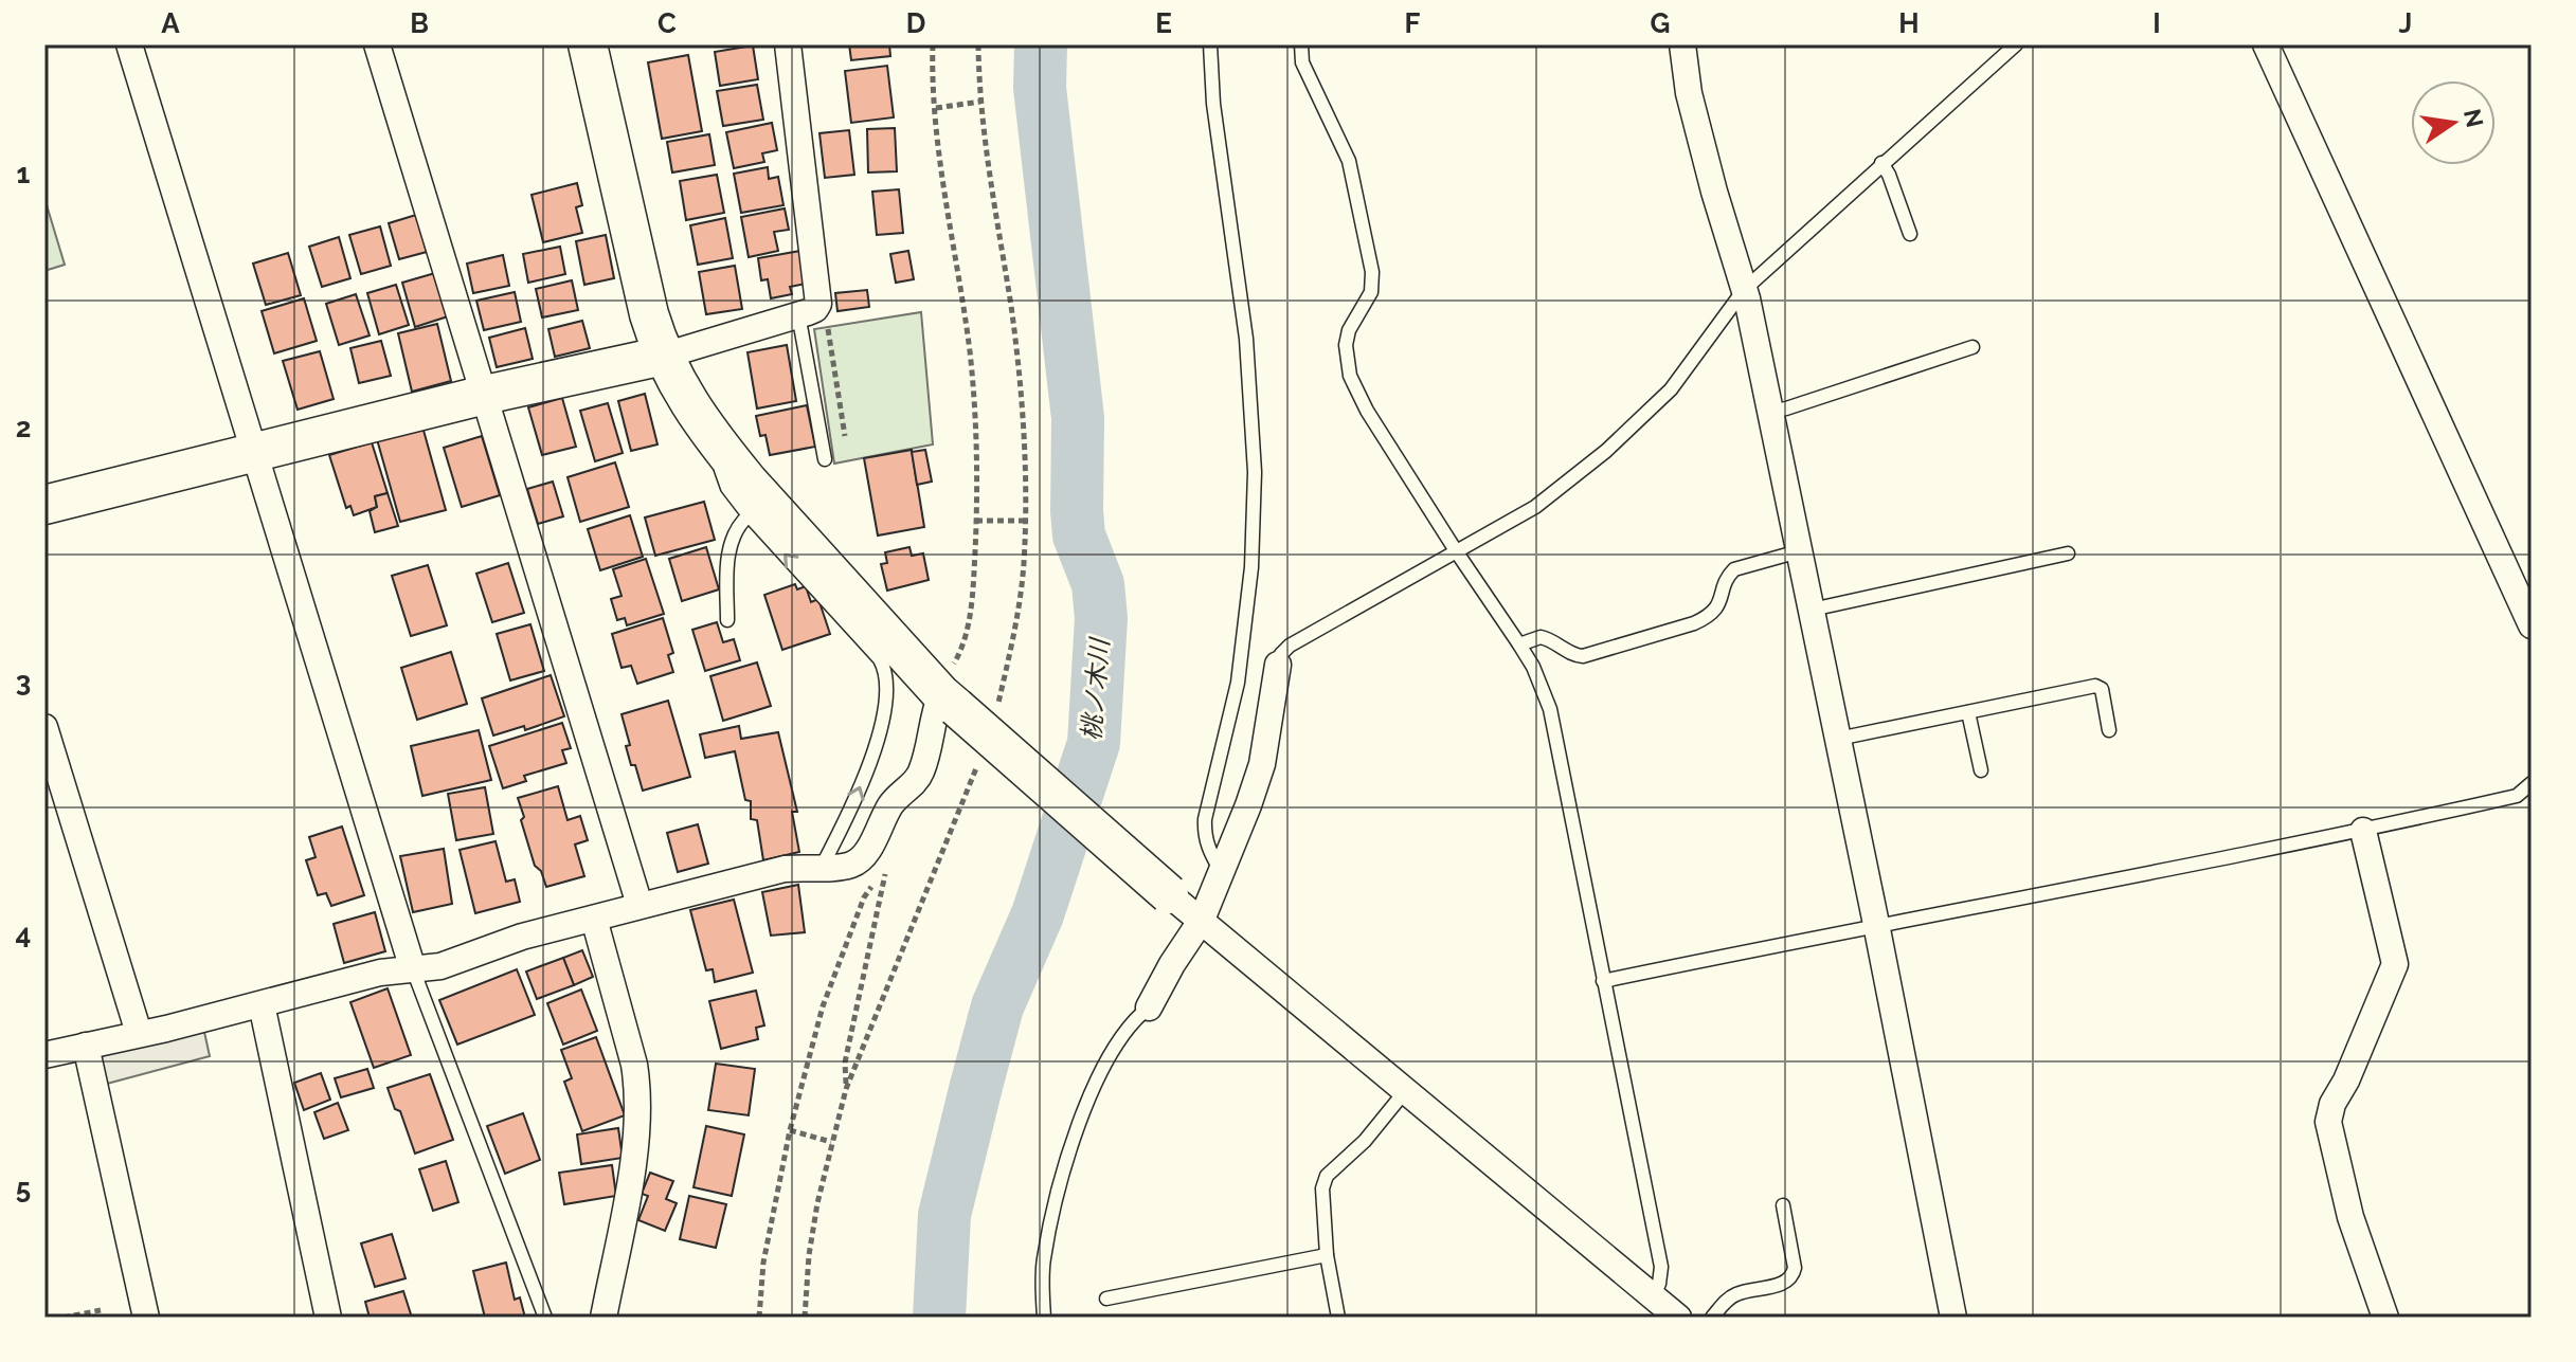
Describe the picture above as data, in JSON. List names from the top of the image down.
{
  "water": ["桃ノ木川"],
  "north": "right",
  "grid": {
    "columns": [
      "A",
      "B",
      "C",
      "D",
      "E",
      "F",
      "G",
      "H",
      "I",
      "J"
    ],
    "rows": [
      "1",
      "2",
      "3",
      "4",
      "5"
    ]
  }
}
